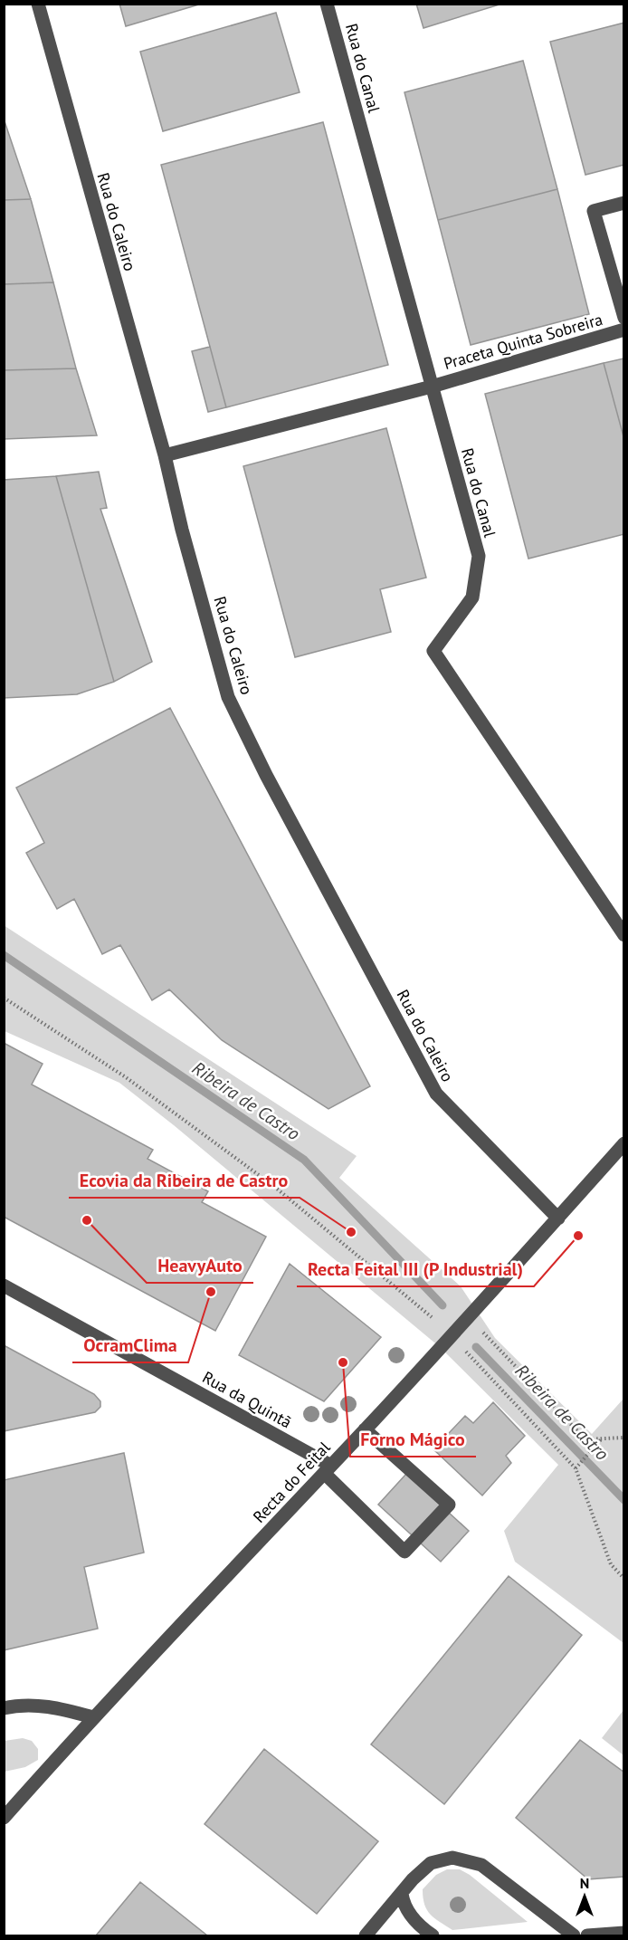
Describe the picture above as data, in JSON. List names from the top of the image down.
{
  "streets": {
    "street": [
      "Rua do Canal",
      "Rua do Caleiro",
      "Praceta Quinta Sobreira",
      "Rua da Quintã",
      "Recta do Feital"
    ]
  },
  "crossings": [
    ["Rua do Canal", "Praceta Quinta Sobreira"],
    ["Rua do Caleiro", "Praceta Quinta Sobreira"],
    ["Rua do Caleiro", "Recta do Feital"],
    ["Rua da Quintã", "Recta do Feital"]
  ],
  "water": ["Ribeira de Castro"],
  "places": [
    "HeavyAuto",
    "Ecovia da Ribeira de Castro",
    "Recta Feital III (P Industrial)",
    "OcramClima",
    "Forno Mágico"
  ],
  "north": "top"
}
